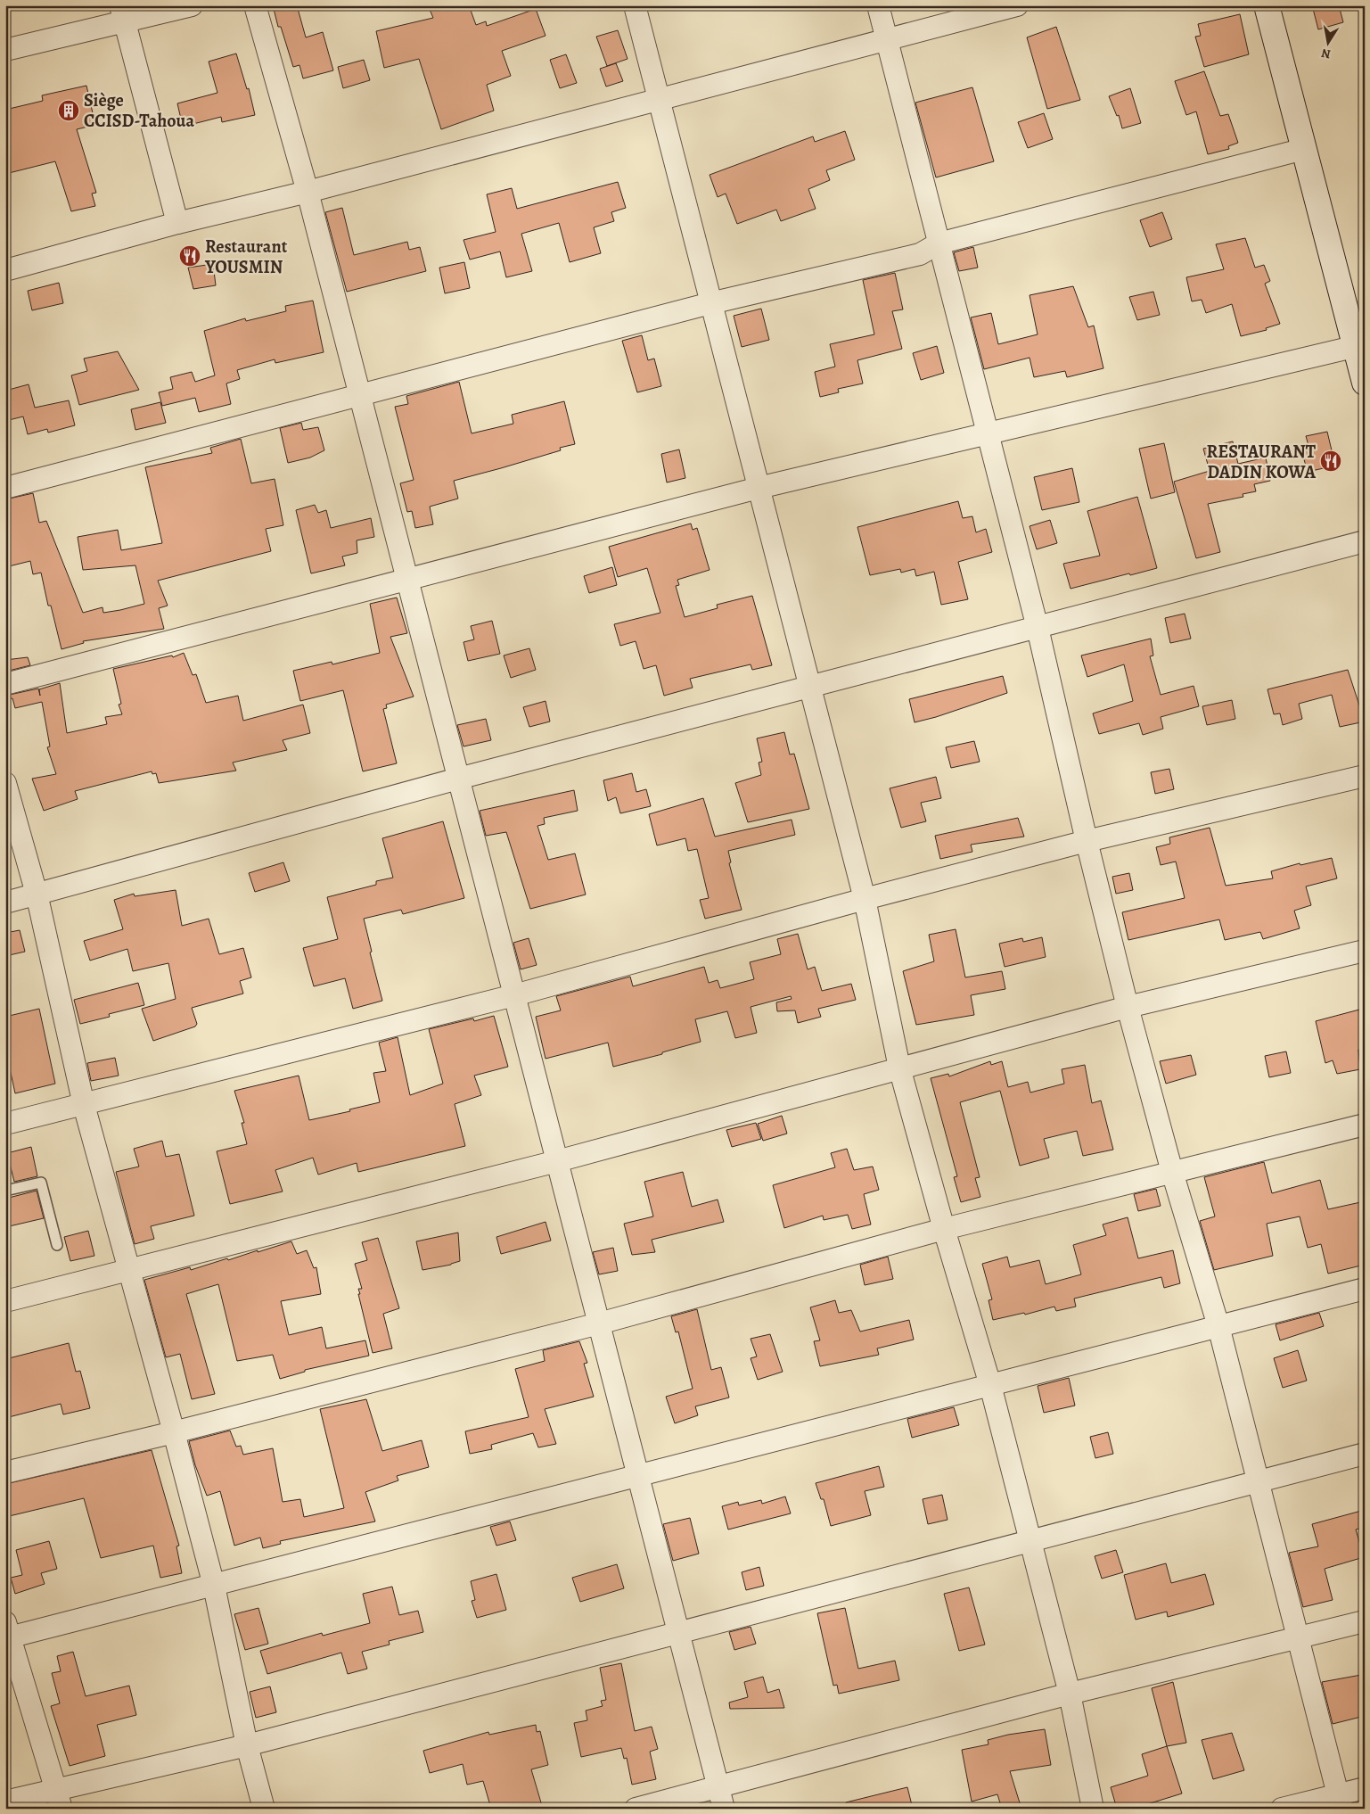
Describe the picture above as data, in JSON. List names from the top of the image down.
{
  "places": {
    "building": ["Siège CCISD-Tahoua"],
    "restaurant": ["Restaurant YOUSMIN", "RESTAURANT DADIN KOWA"]
  },
  "north": "bottom"
}
